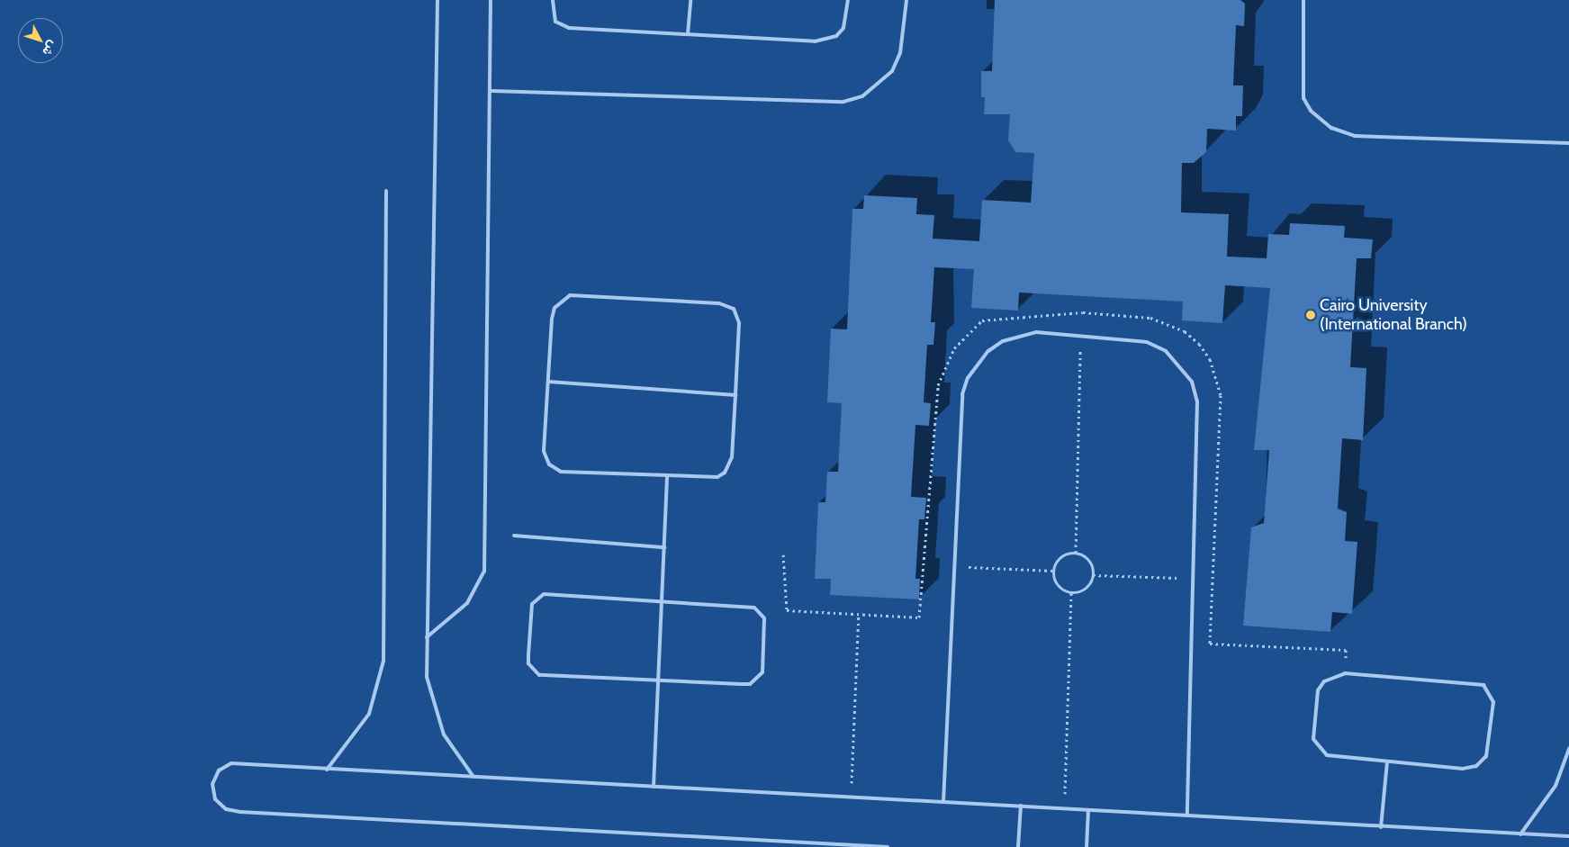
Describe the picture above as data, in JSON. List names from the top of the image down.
{
  "places": ["Cairo University (International Branch)"],
  "north": "bottom right"
}
